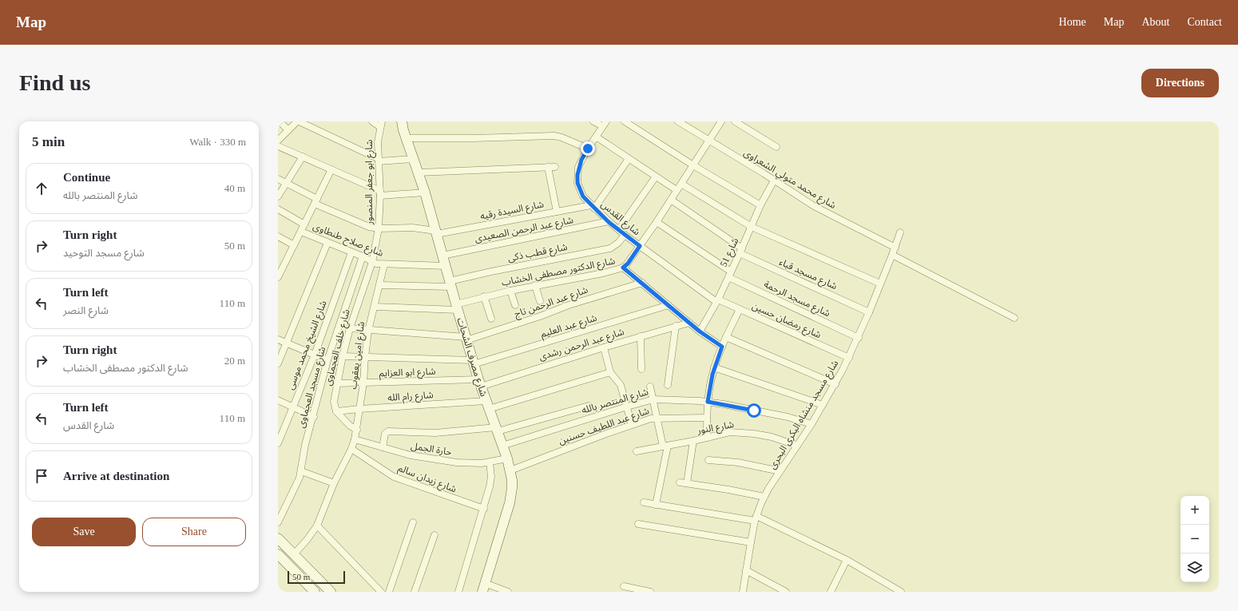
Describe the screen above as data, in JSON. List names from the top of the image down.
{
  "streets": {
    "street": [
      "شارع محمد متولي الشعراوى",
      "شارع ابو جعفر المنصور",
      "شارع السيدة رقيه",
      "شارع القدس",
      "شارع عبد الرحمن الصعيدى",
      "شارع صلاح طنطاوى",
      "شارع قطب ذكى",
      "شارع 51",
      "شارع الدكتور مصطفى الخشاب",
      "شارع مسجد قباء",
      "شارع مسجد الرحمة",
      "شارع عبد الرحمن تاج",
      "شارع رمضان حسين",
      "شارع عبد العليم",
      "شارع عبد الرحمن رشدى",
      "شارع الشيخ محمد موسى",
      "شارع خلف العجماوى",
      "شارع امين يعقوب",
      "شارع مصرف الشحات",
      "شارع ابو العزايم",
      "شارع مسجد العجماوى",
      "شارع رام الله",
      "شارع المنتصر بالله",
      "شارع مسجد منشاه البكرى البحرى",
      "شارع عبد اللطيف حسنين",
      "شارع النور",
      "حارة الجمل",
      "شارع زيدان سالم"
    ]
  },
  "crossings": [
    ["شارع محمد متولي الشعراوى", "شارع 51"],
    ["شارع محمد متولي الشعراوى", "شارع الدكتور مصطفى الخشاب"],
    ["شارع محمد متولي الشعراوى", "شارع مسجد منشاه البكرى البحرى"],
    ["شارع ابو جعفر المنصور", "شارع السيدة رقيه"],
    ["شارع ابو جعفر المنصور", "شارع صلاح طنطاوى"],
    ["شارع ابو جعفر المنصور", "شارع خلف العجماوى"],
    ["شارع السيدة رقيه", "شارع القدس"],
    ["شارع السيدة رقيه", "شارع مصرف الشحات"],
    ["شارع القدس", "شارع عبد الرحمن الصعيدى"],
    ["شارع القدس", "شارع قطب ذكى"],
    ["شارع القدس", "شارع 51"],
    ["شارع القدس", "شارع الدكتور مصطفى الخشاب"],
    ["شارع القدس", "شارع رمضان حسين"],
    ["شارع عبد الرحمن الصعيدى", "شارع مصرف الشحات"],
    ["شارع صلاح طنطاوى", "شارع الشيخ محمد موسى"],
    ["شارع صلاح طنطاوى", "شارع خلف العجماوى"],
    ["شارع صلاح طنطاوى", "شارع امين يعقوب"],
    ["شارع صلاح طنطاوى", "شارع مصرف الشحات"],
    ["شارع صلاح طنطاوى", "شارع مسجد العجماوى"],
    ["شارع قطب ذكى", "شارع امين يعقوب"],
    ["شارع قطب ذكى", "شارع مصرف الشحات"],
    ["شارع 51", "شارع مسجد قباء"],
    ["شارع 51", "شارع مسجد الرحمة"],
    ["شارع 51", "شارع رمضان حسين"],
    ["شارع الدكتور مصطفى الخشاب", "شارع مسجد قباء"],
    ["شارع الدكتور مصطفى الخشاب", "شارع مسجد الرحمة"],
    ["شارع الدكتور مصطفى الخشاب", "شارع امين يعقوب"],
    ["شارع الدكتور مصطفى الخشاب", "شارع مصرف الشحات"],
    ["شارع مسجد قباء", "شارع مسجد منشاه البكرى البحرى"],
    ["شارع مسجد الرحمة", "شارع مسجد منشاه البكرى البحرى"],
    ["شارع عبد الرحمن تاج", "شارع مصرف الشحات"],
    ["شارع رمضان حسين", "شارع مسجد منشاه البكرى البحرى"],
    ["شارع عبد العليم", "شارع خلف العجماوى"],
    ["شارع عبد العليم", "شارع امين يعقوب"],
    ["شارع عبد العليم", "شارع مصرف الشحات"],
    ["شارع عبد الرحمن رشدى", "شارع مصرف الشحات"],
    ["شارع عبد الرحمن رشدى", "شارع ابو العزايم"],
    ["شارع خلف العجماوى", "شارع ابو العزايم"],
    ["شارع خلف العجماوى", "شارع رام الله"],
    ["شارع امين يعقوب", "شارع ابو العزايم"],
    ["شارع امين يعقوب", "شارع رام الله"],
    ["شارع امين يعقوب", "حارة الجمل"],
    ["شارع امين يعقوب", "شارع زيدان سالم"],
    ["شارع مصرف الشحات", "شارع ابو العزايم"],
    ["شارع مصرف الشحات", "شارع رام الله"],
    ["شارع مصرف الشحات", "شارع المنتصر بالله"],
    ["شارع مصرف الشحات", "شارع عبد اللطيف حسنين"],
    ["شارع مصرف الشحات", "حارة الجمل"],
    ["شارع المنتصر بالله", "شارع مسجد منشاه البكرى البحرى"],
    ["شارع مسجد منشاه البكرى البحرى", "شارع النور"]
  ],
  "scale_bar": "50 m",
  "page": {
    "header": "Map",
    "nav": [
      "Home",
      "Map",
      "About",
      "Contact"
    ],
    "buttons": [
      "Directions",
      ["Save", "Share"]
    ],
    "title": "Find us",
    "heading": ["5 min", "Walk · 330 m"],
    "list": [
      ["Continue", "شارع المنتصر بالله", "40 m"],
      ["Turn right", "شارع مسجد التوحيد", "50 m"],
      ["Turn left", "شارع النصر", "110 m"],
      ["Turn right", "شارع الدكتور مصطفى الخشاب", "20 m"],
      ["Turn left", "شارع القدس", "110 m"],
      "Arrive at destination"
    ],
    "map_buttons": ["+", "−"],
    "scale": "50 m"
  }
}
